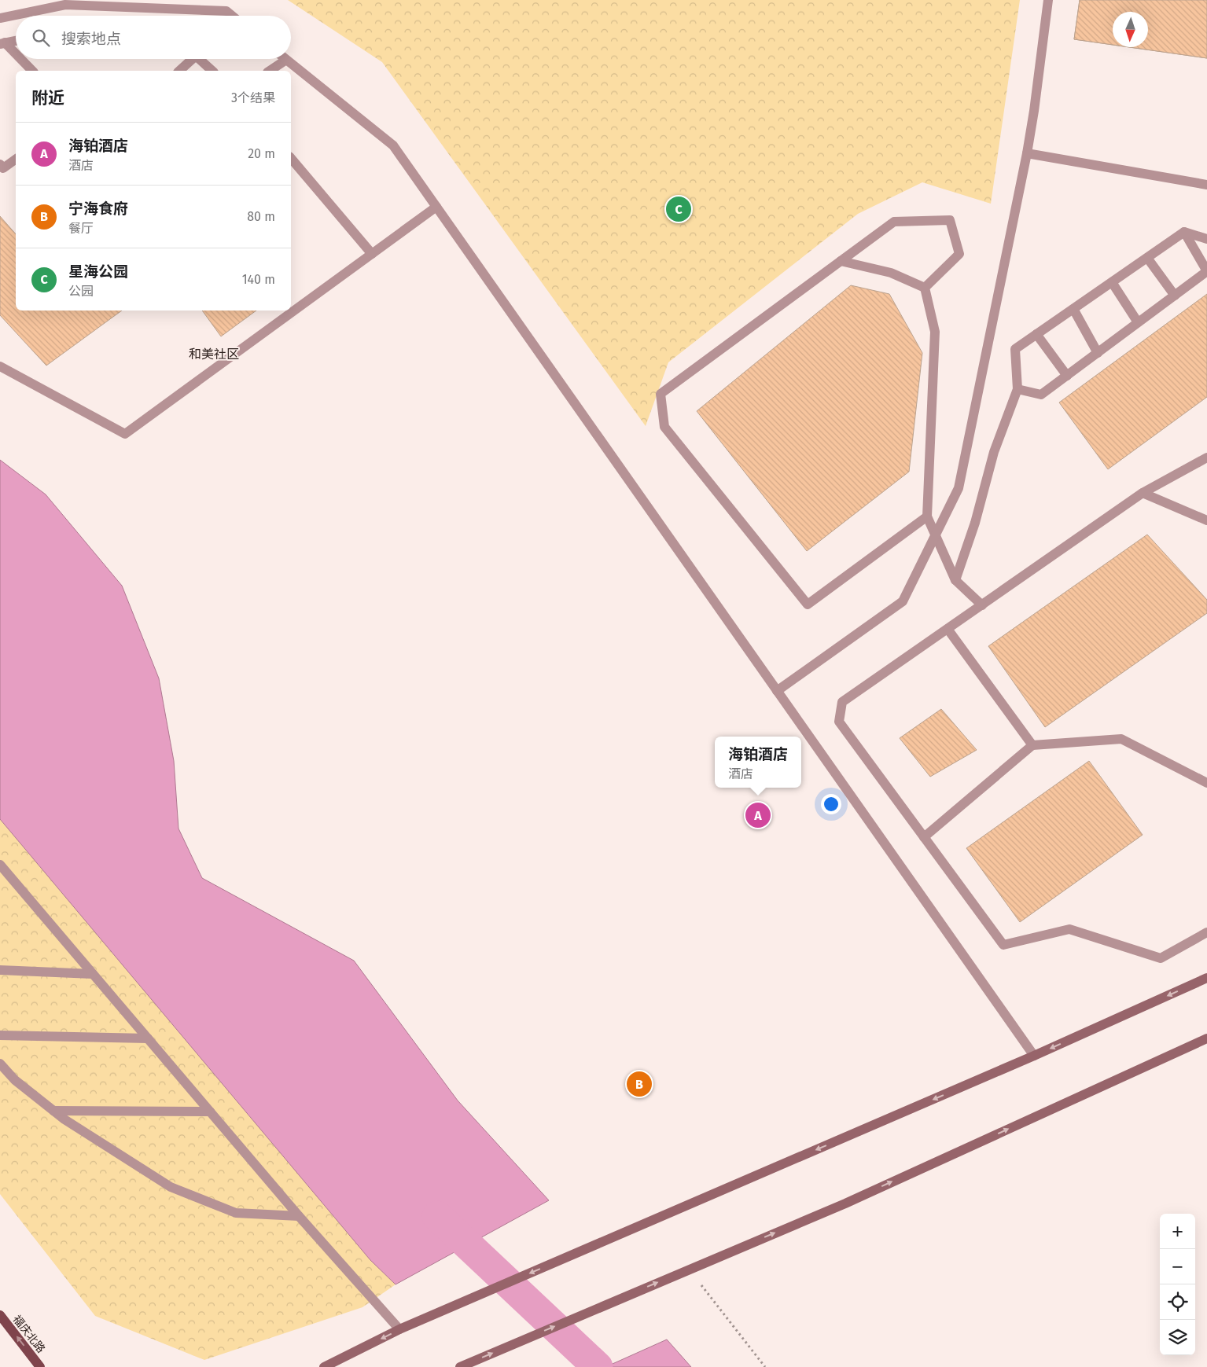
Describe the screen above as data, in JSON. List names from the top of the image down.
{
  "streets": {
    "main road": ["福庆北路"]
  },
  "one_way": ["福庆北路"],
  "districts": ["和美社区"],
  "north": "bottom",
  "page": {
    "search": "搜索地点",
    "heading": ["附近", "3个结果"],
    "list": [
      {
        "mark": "A",
        "name": "海铂酒店",
        "note": "酒店",
        "value": "20 m"
      },
      {
        "mark": "B",
        "name": "宁海食府",
        "note": "餐厅",
        "value": "80 m"
      },
      {
        "mark": "C",
        "name": "星海公园",
        "note": "公园",
        "value": "140 m"
      }
    ],
    "pins": ["C", "A", "B"],
    "popup": ["海铂酒店", "酒店"],
    "map_buttons": ["+", "−"]
  }
}
